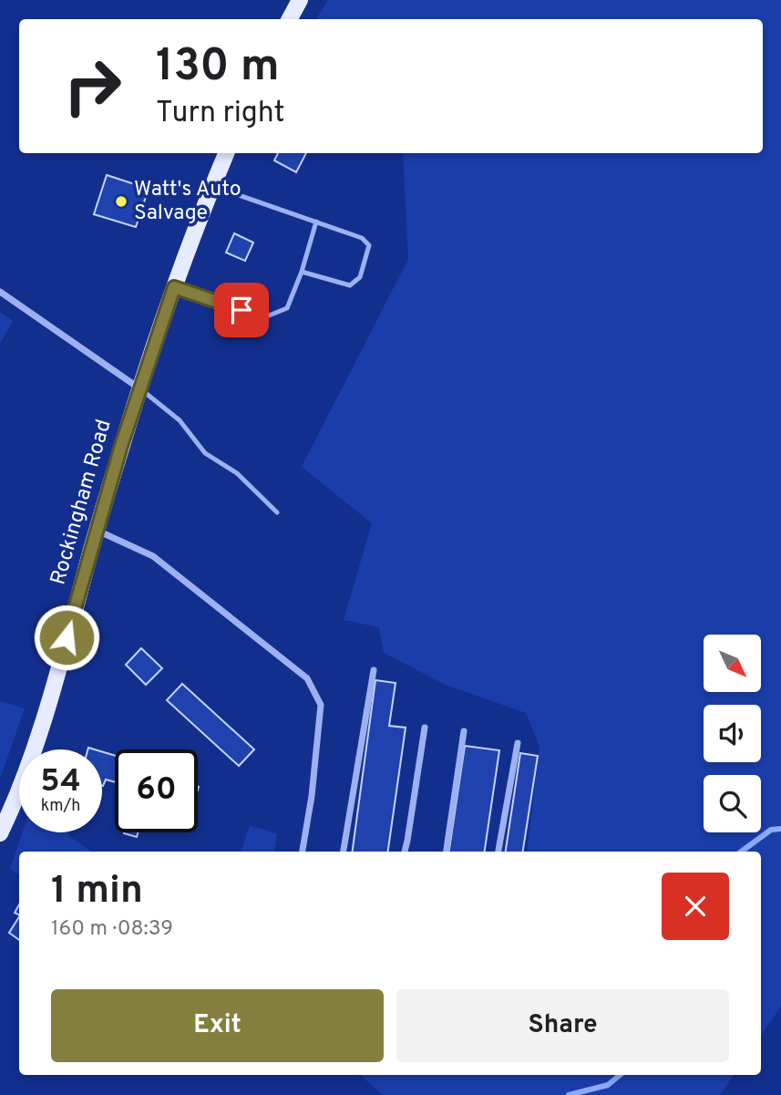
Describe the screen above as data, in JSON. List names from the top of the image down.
{
  "streets": {
    "main road": ["Rockingham Road"]
  },
  "places": ["Watt's Auto Salvage"],
  "north": "bottom right",
  "page": {
    "turn": ["130 m", "Turn right"],
    "speed": "54 km/h",
    "limit": "60",
    "heading": ["1 min", "160 m · 08:39"],
    "buttons": ["Exit", "Share"]
  }
}
